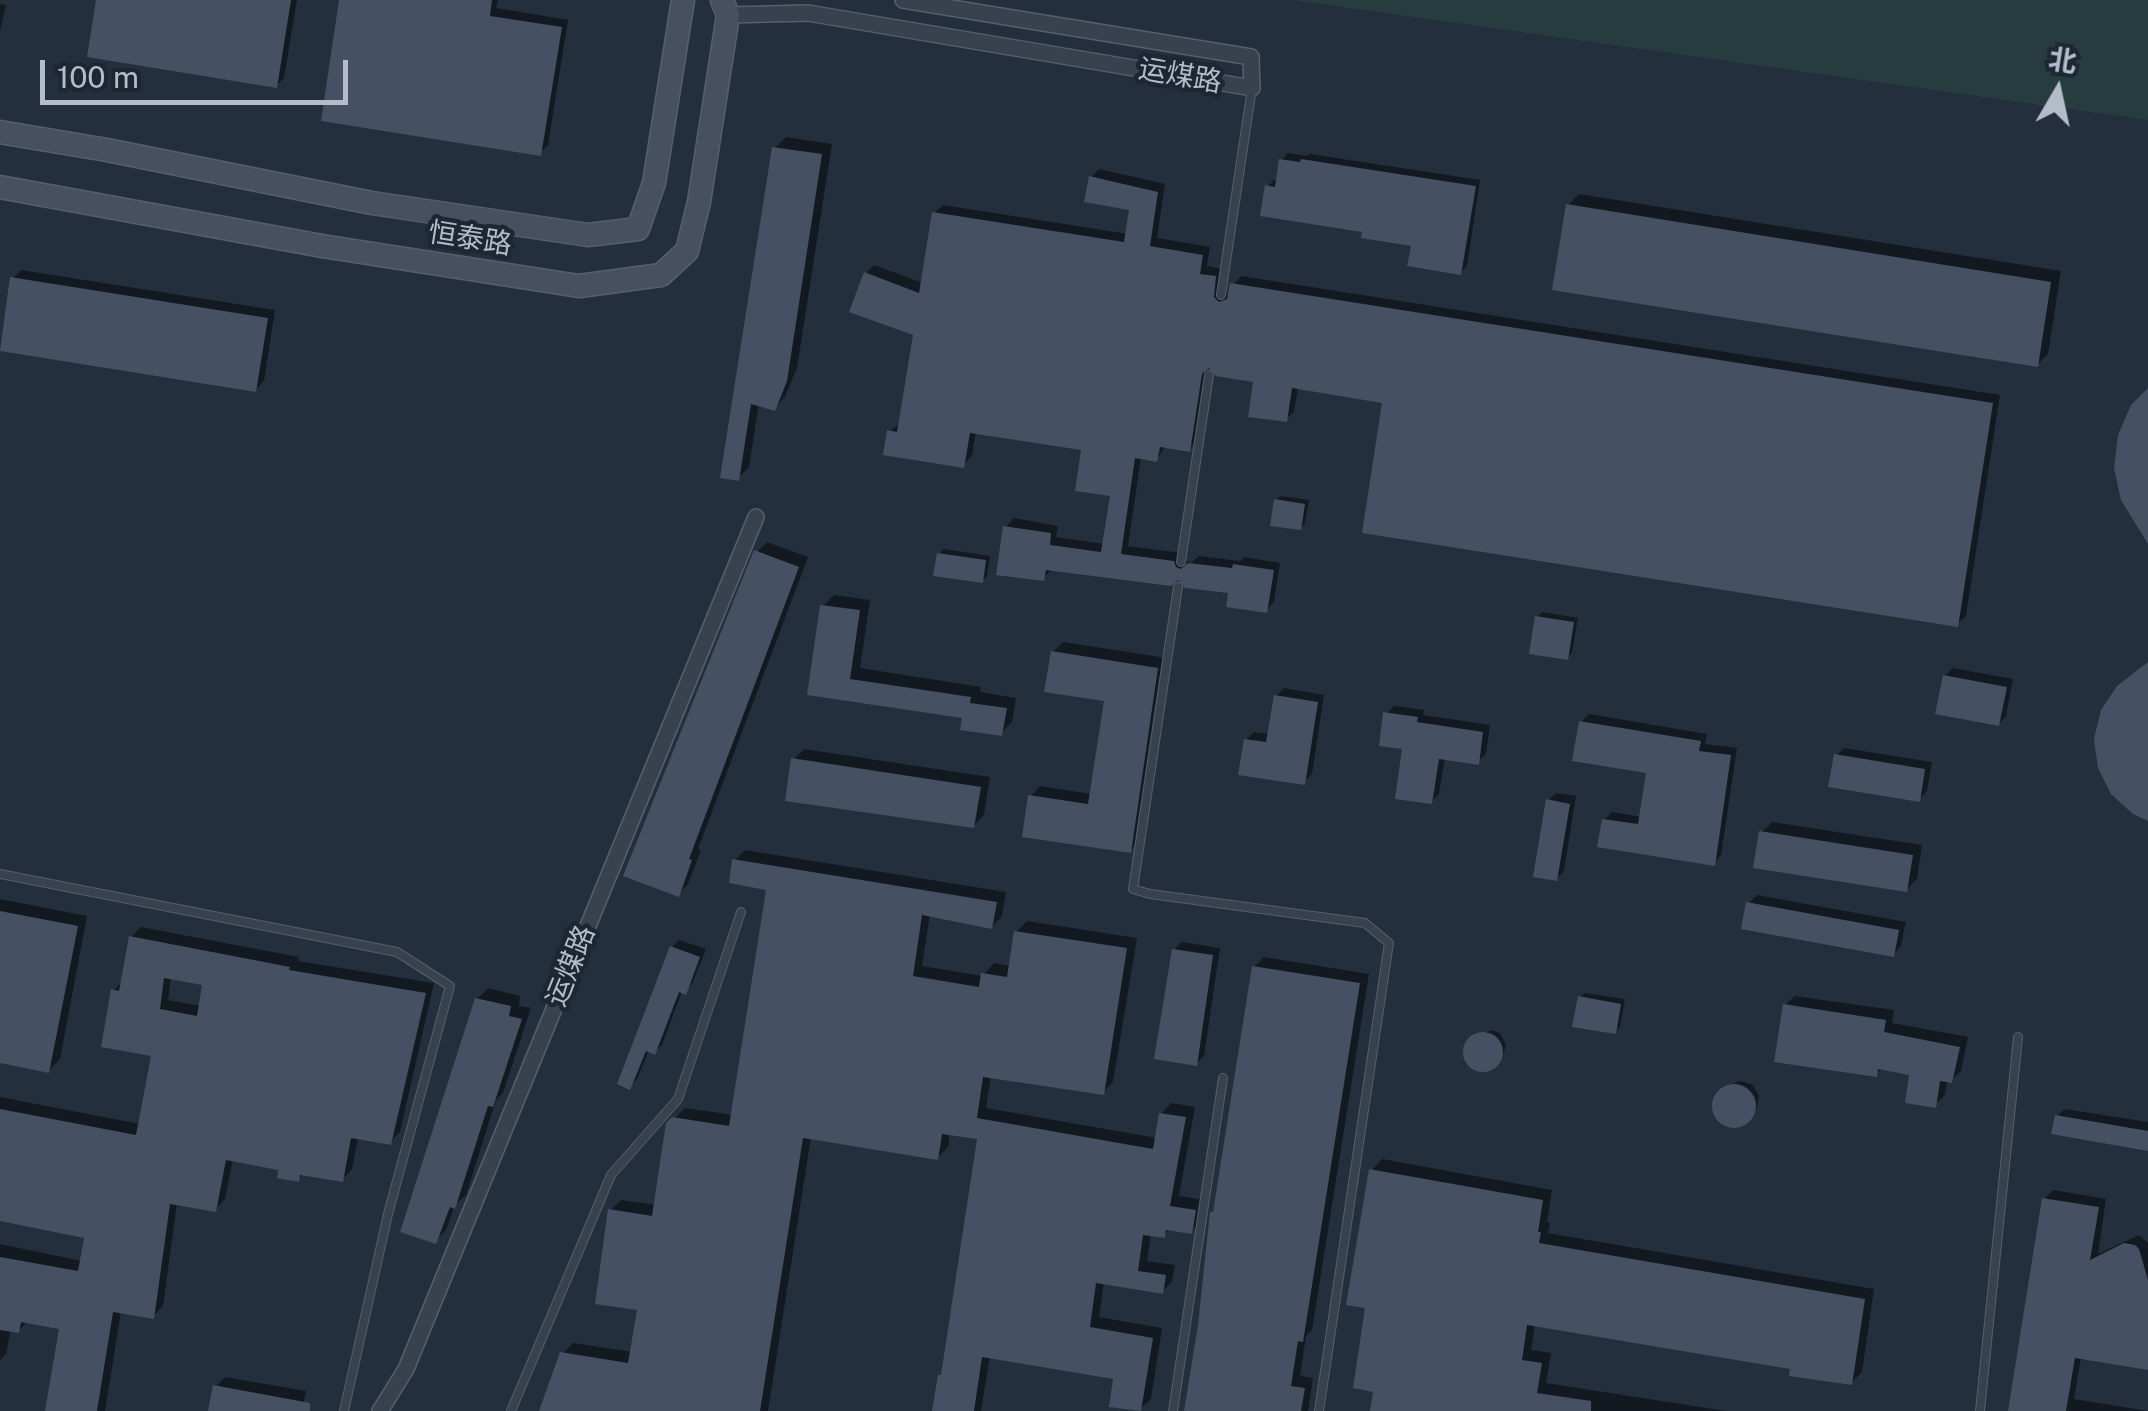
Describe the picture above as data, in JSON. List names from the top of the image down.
{
  "streets": {
    "street": ["运煤路", "恒泰路"]
  },
  "crossings": [
    ["运煤路", "恒泰路"]
  ],
  "scale_bar": "100 m",
  "north": "top"
}
